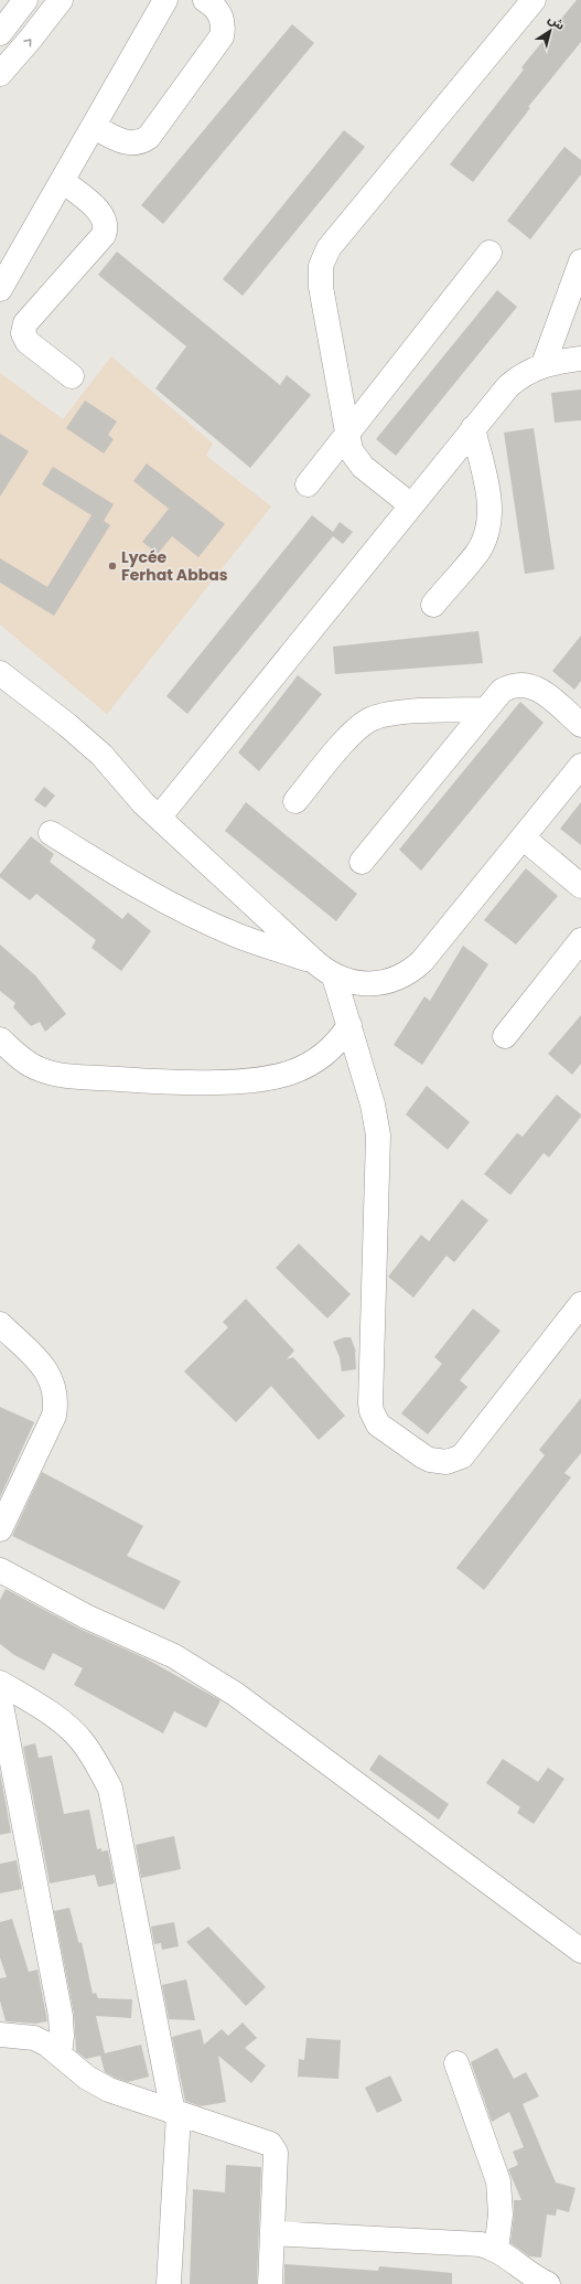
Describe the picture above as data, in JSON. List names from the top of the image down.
{
  "places": ["Lycée Ferhat Abbas"],
  "north": "top right"
}
